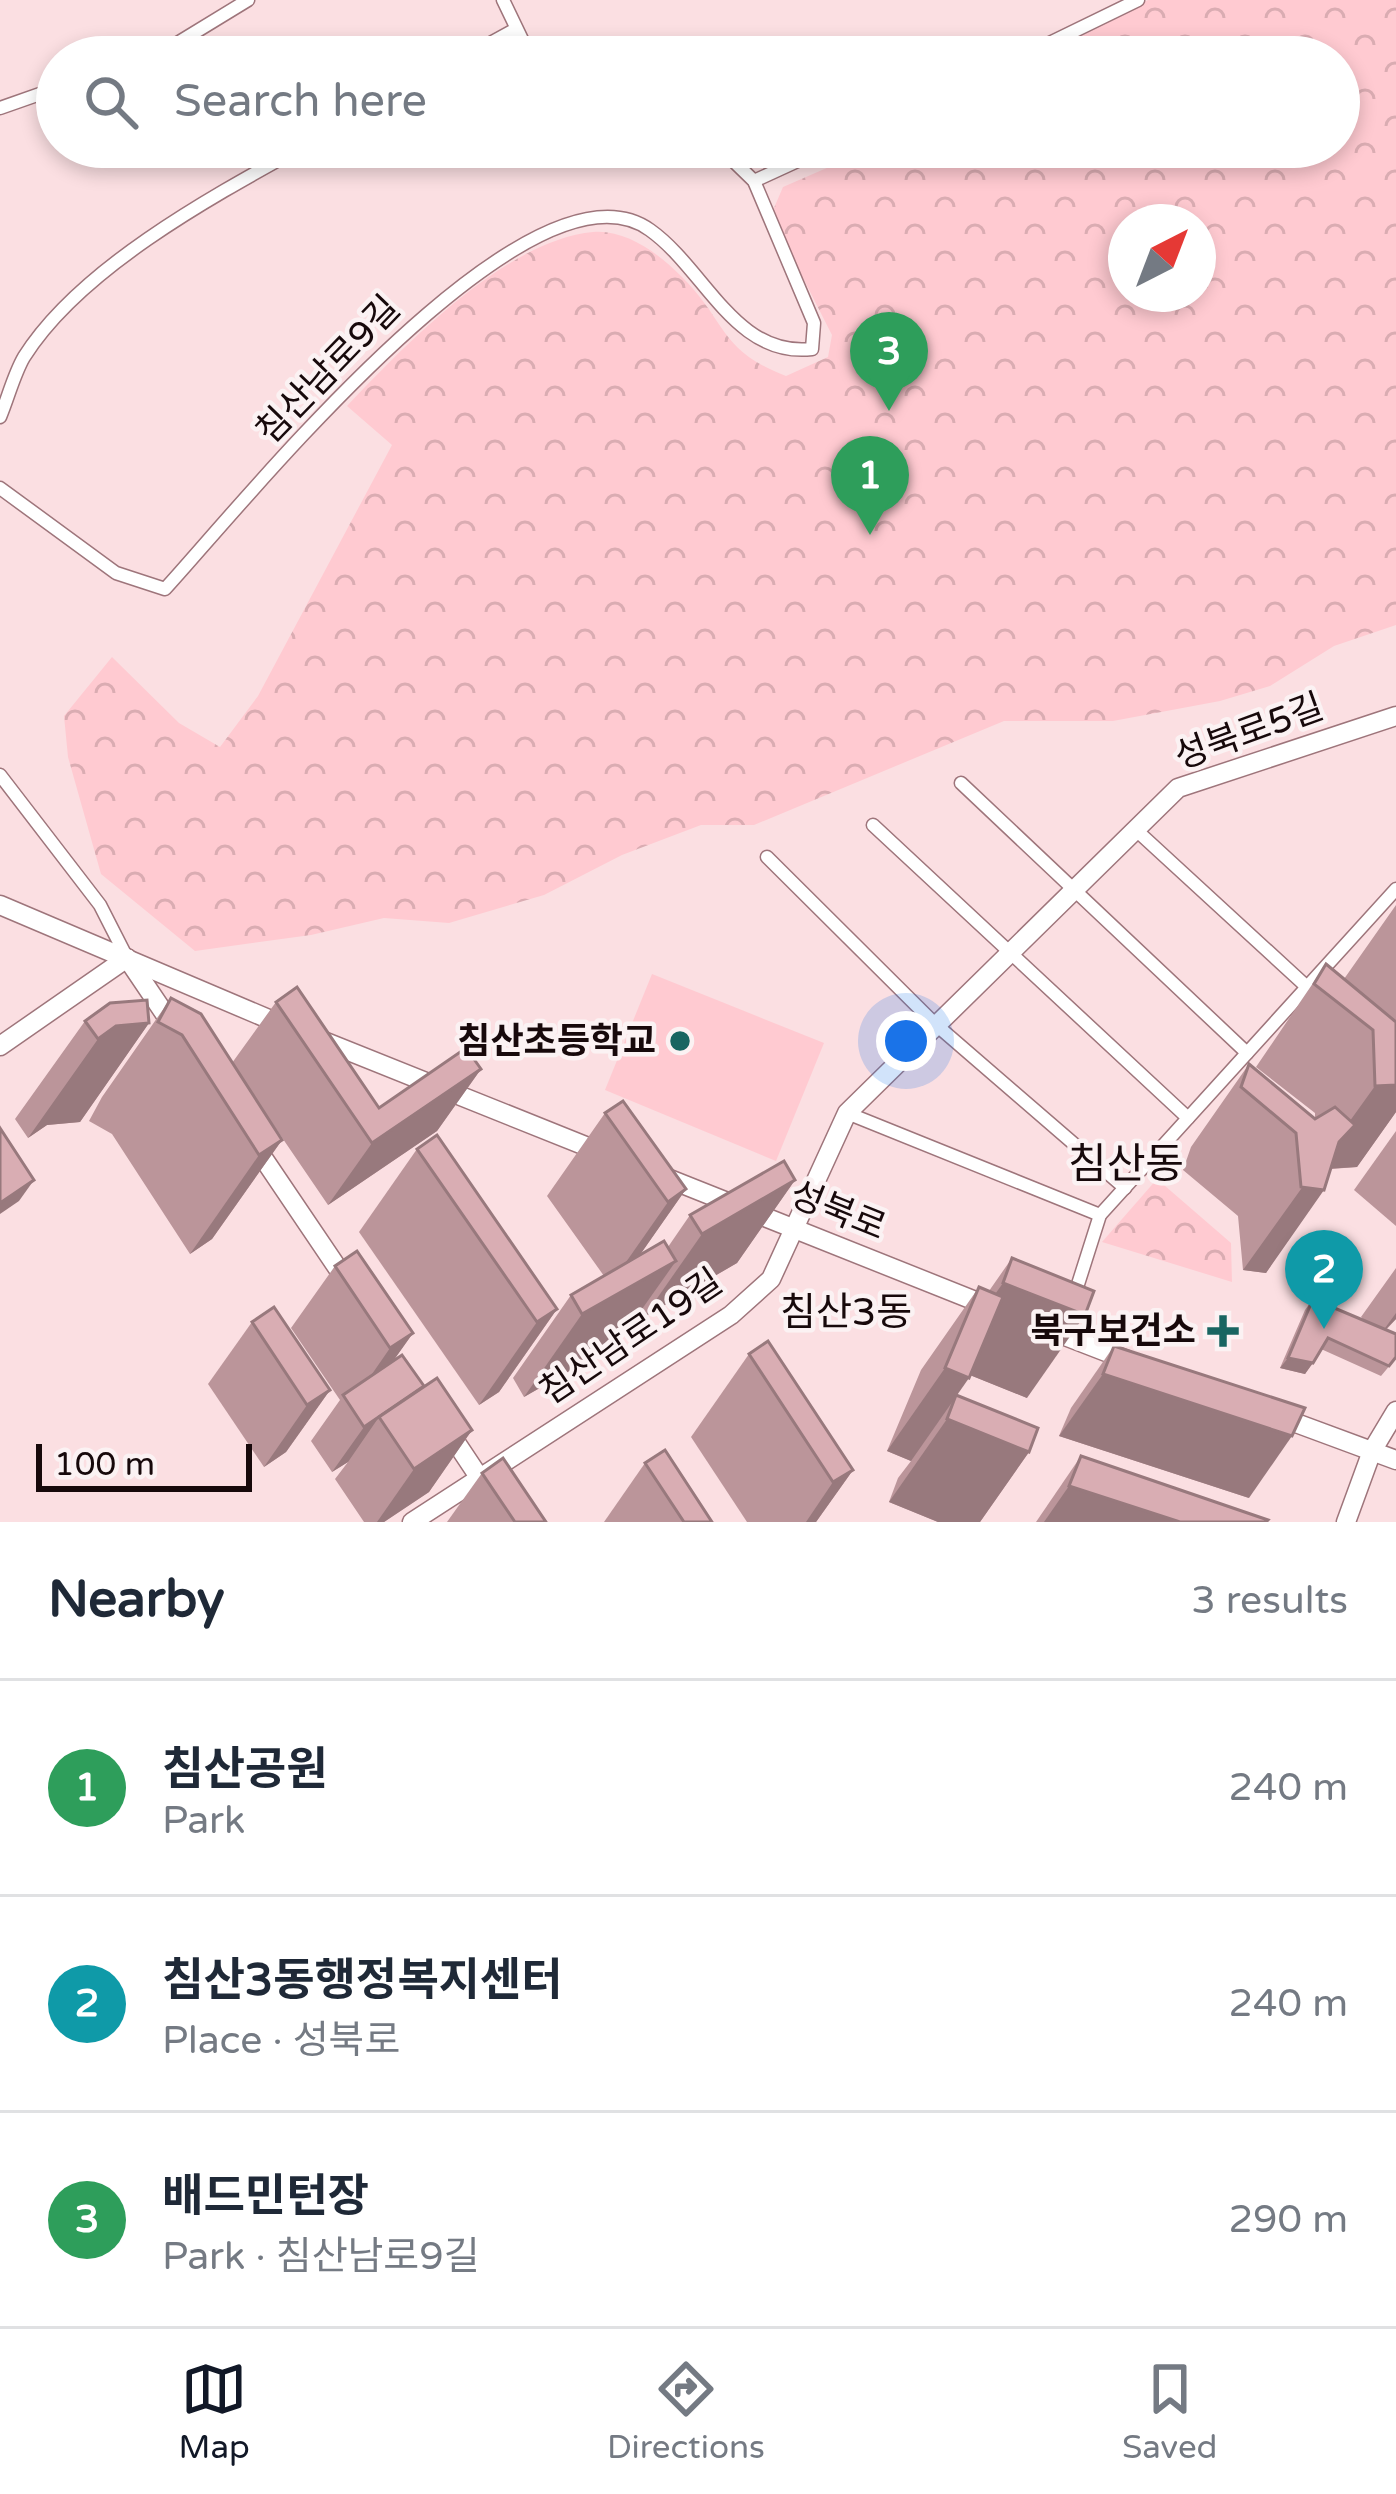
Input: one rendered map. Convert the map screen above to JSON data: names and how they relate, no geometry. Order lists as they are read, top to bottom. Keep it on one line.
{"streets":{"main road":["성북로5길","성북로","침산남로19길"],"street":["침산남로9길"]},"crossings":[["성북로5길","성북로"],["성북로5길","침산남로19길"],["성북로","침산남로19길"]],"districts":["침산동","침산3동"],"places":{"other":["침산초등학교"],"health":["북구보건소"]},"scale_bar":"100 m","north":"top right","page":{"search":"Search here","pins":["3","1","2"],"scale":"100 m","heading":["Nearby","3 results"],"list":[{"mark":"1","name":"침산공원","note":"Park","value":"240 m"},{"mark":"2","name":"침산3동행정복지센터","note":"Place · 성북로","value":"240 m"},{"mark":"3","name":"배드민턴장","note":"Park · 침산남로9길","value":"290 m"}],"nav":["Map","Directions","Saved"]}}
